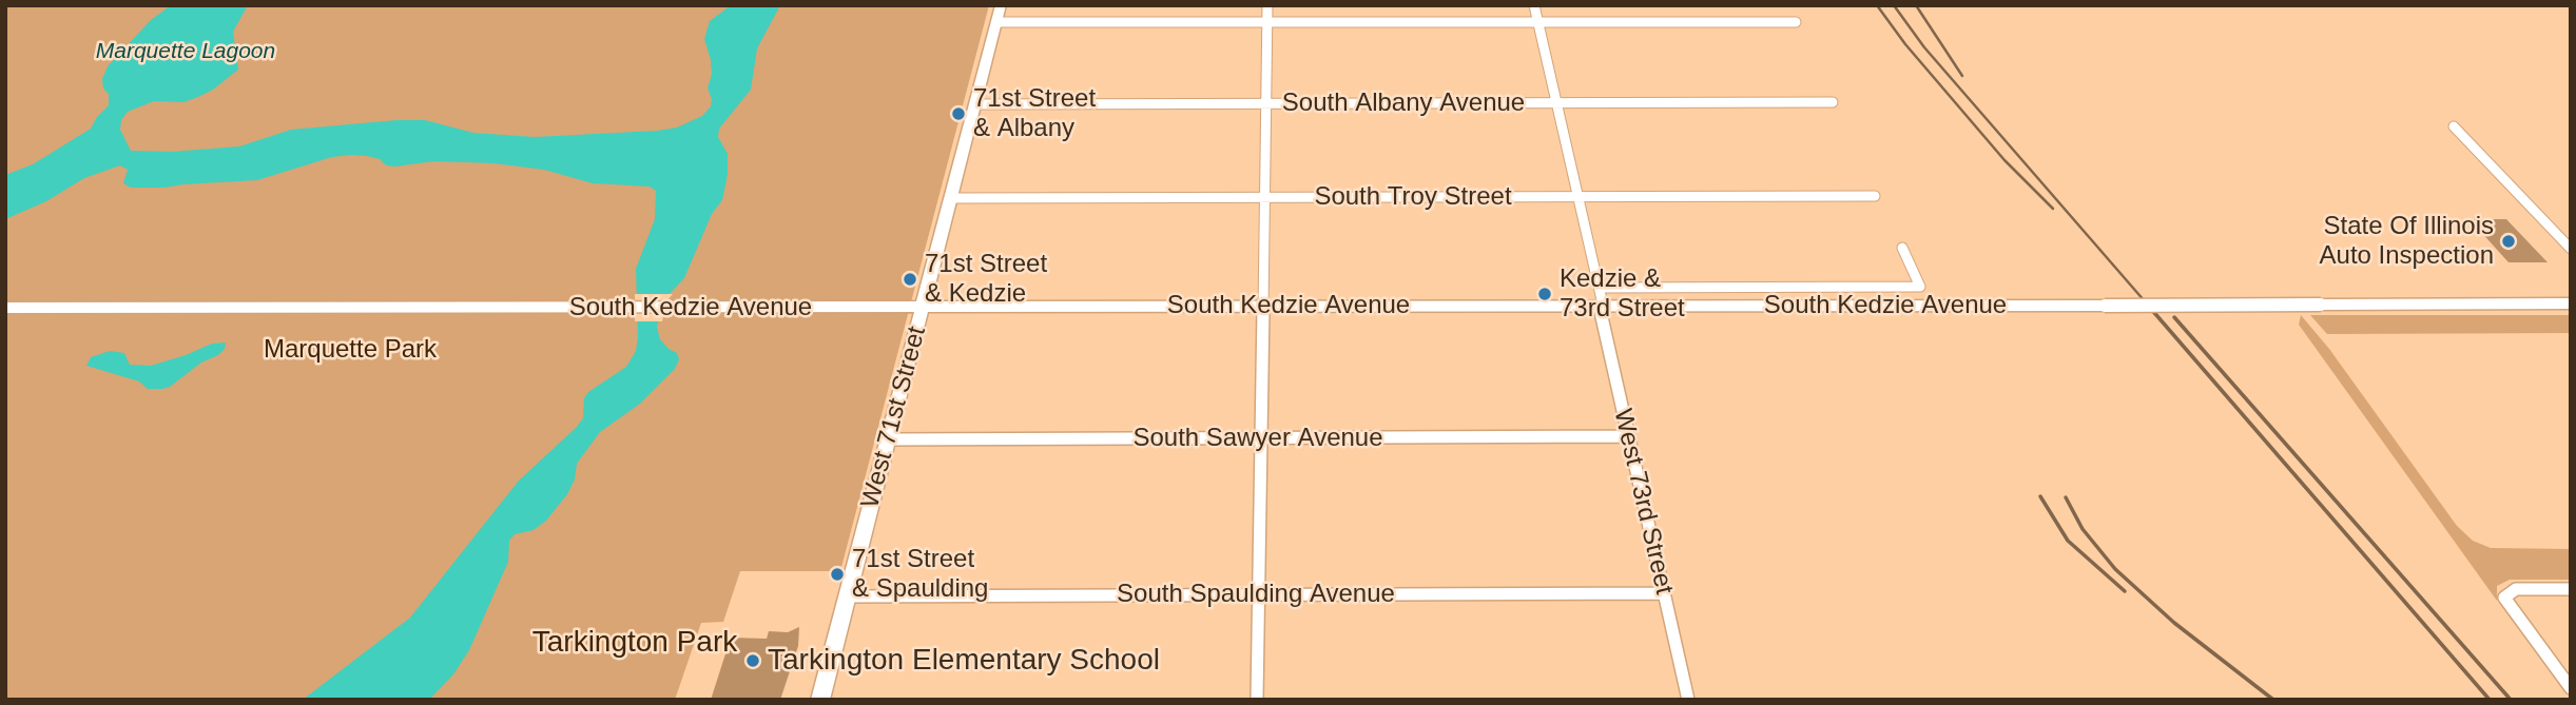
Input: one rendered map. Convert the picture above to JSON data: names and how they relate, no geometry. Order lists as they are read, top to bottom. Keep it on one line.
{"streets":{"main road":["South Kedzie Avenue","West 71st Street"],"street":["South Albany Avenue","South Troy Street","South Sawyer Avenue","West 73rd Street","South Spaulding Avenue"]},"crossings":[["South Albany Avenue","West 71st Street"],["South Albany Avenue","West 73rd Street"],["South Troy Street","West 71st Street"],["South Troy Street","West 73rd Street"],["South Kedzie Avenue","West 71st Street"],["South Kedzie Avenue","West 73rd Street"],["West 71st Street","South Sawyer Avenue"],["West 71st Street","South Spaulding Avenue"],["South Sawyer Avenue","West 73rd Street"],["West 73rd Street","South Spaulding Avenue"]],"water":["Marquette Lagoon"],"parks":["Marquette Park","Tarkington Park"],"places":["71st Street & Albany","State Of Illinois Auto Inspection","71st Street & Kedzie","Kedzie & 73rd Street","71st Street & Spaulding","Tarkington Elementary School"]}
